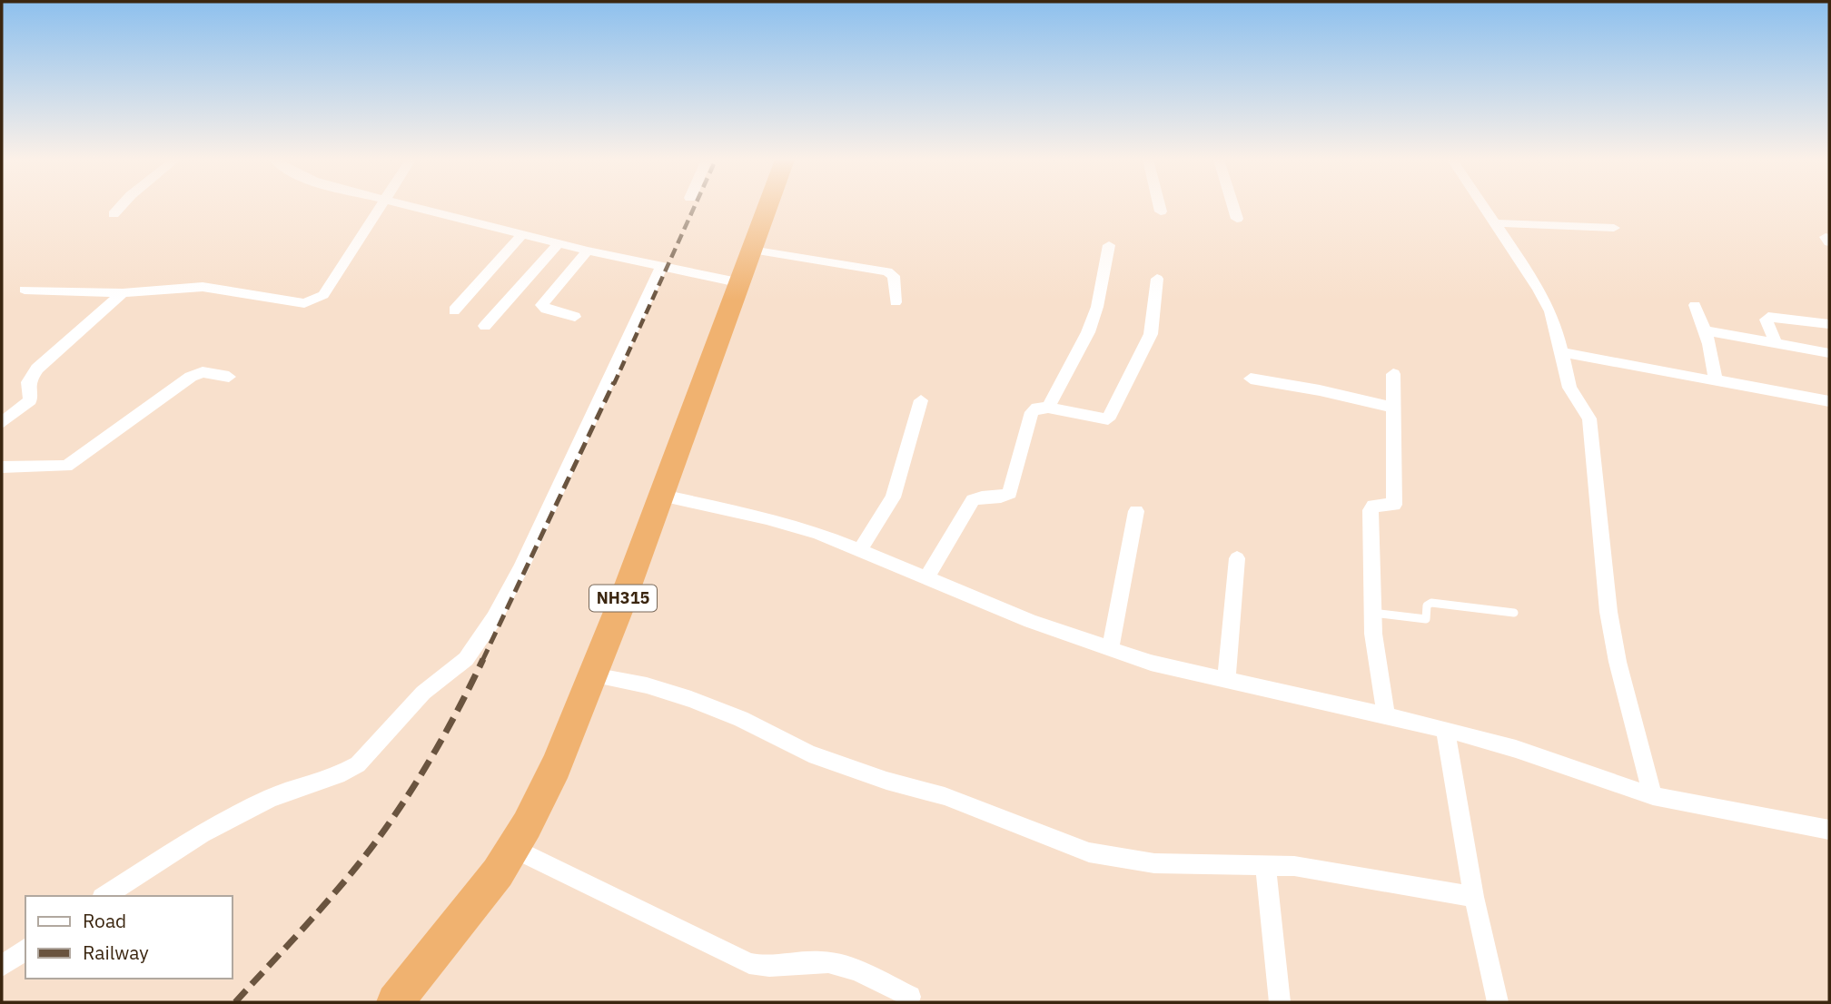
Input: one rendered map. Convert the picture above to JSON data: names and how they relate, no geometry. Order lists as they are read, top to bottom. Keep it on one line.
{"streets":{"highway":["NH315"]},"legend":["Road","Railway"]}
